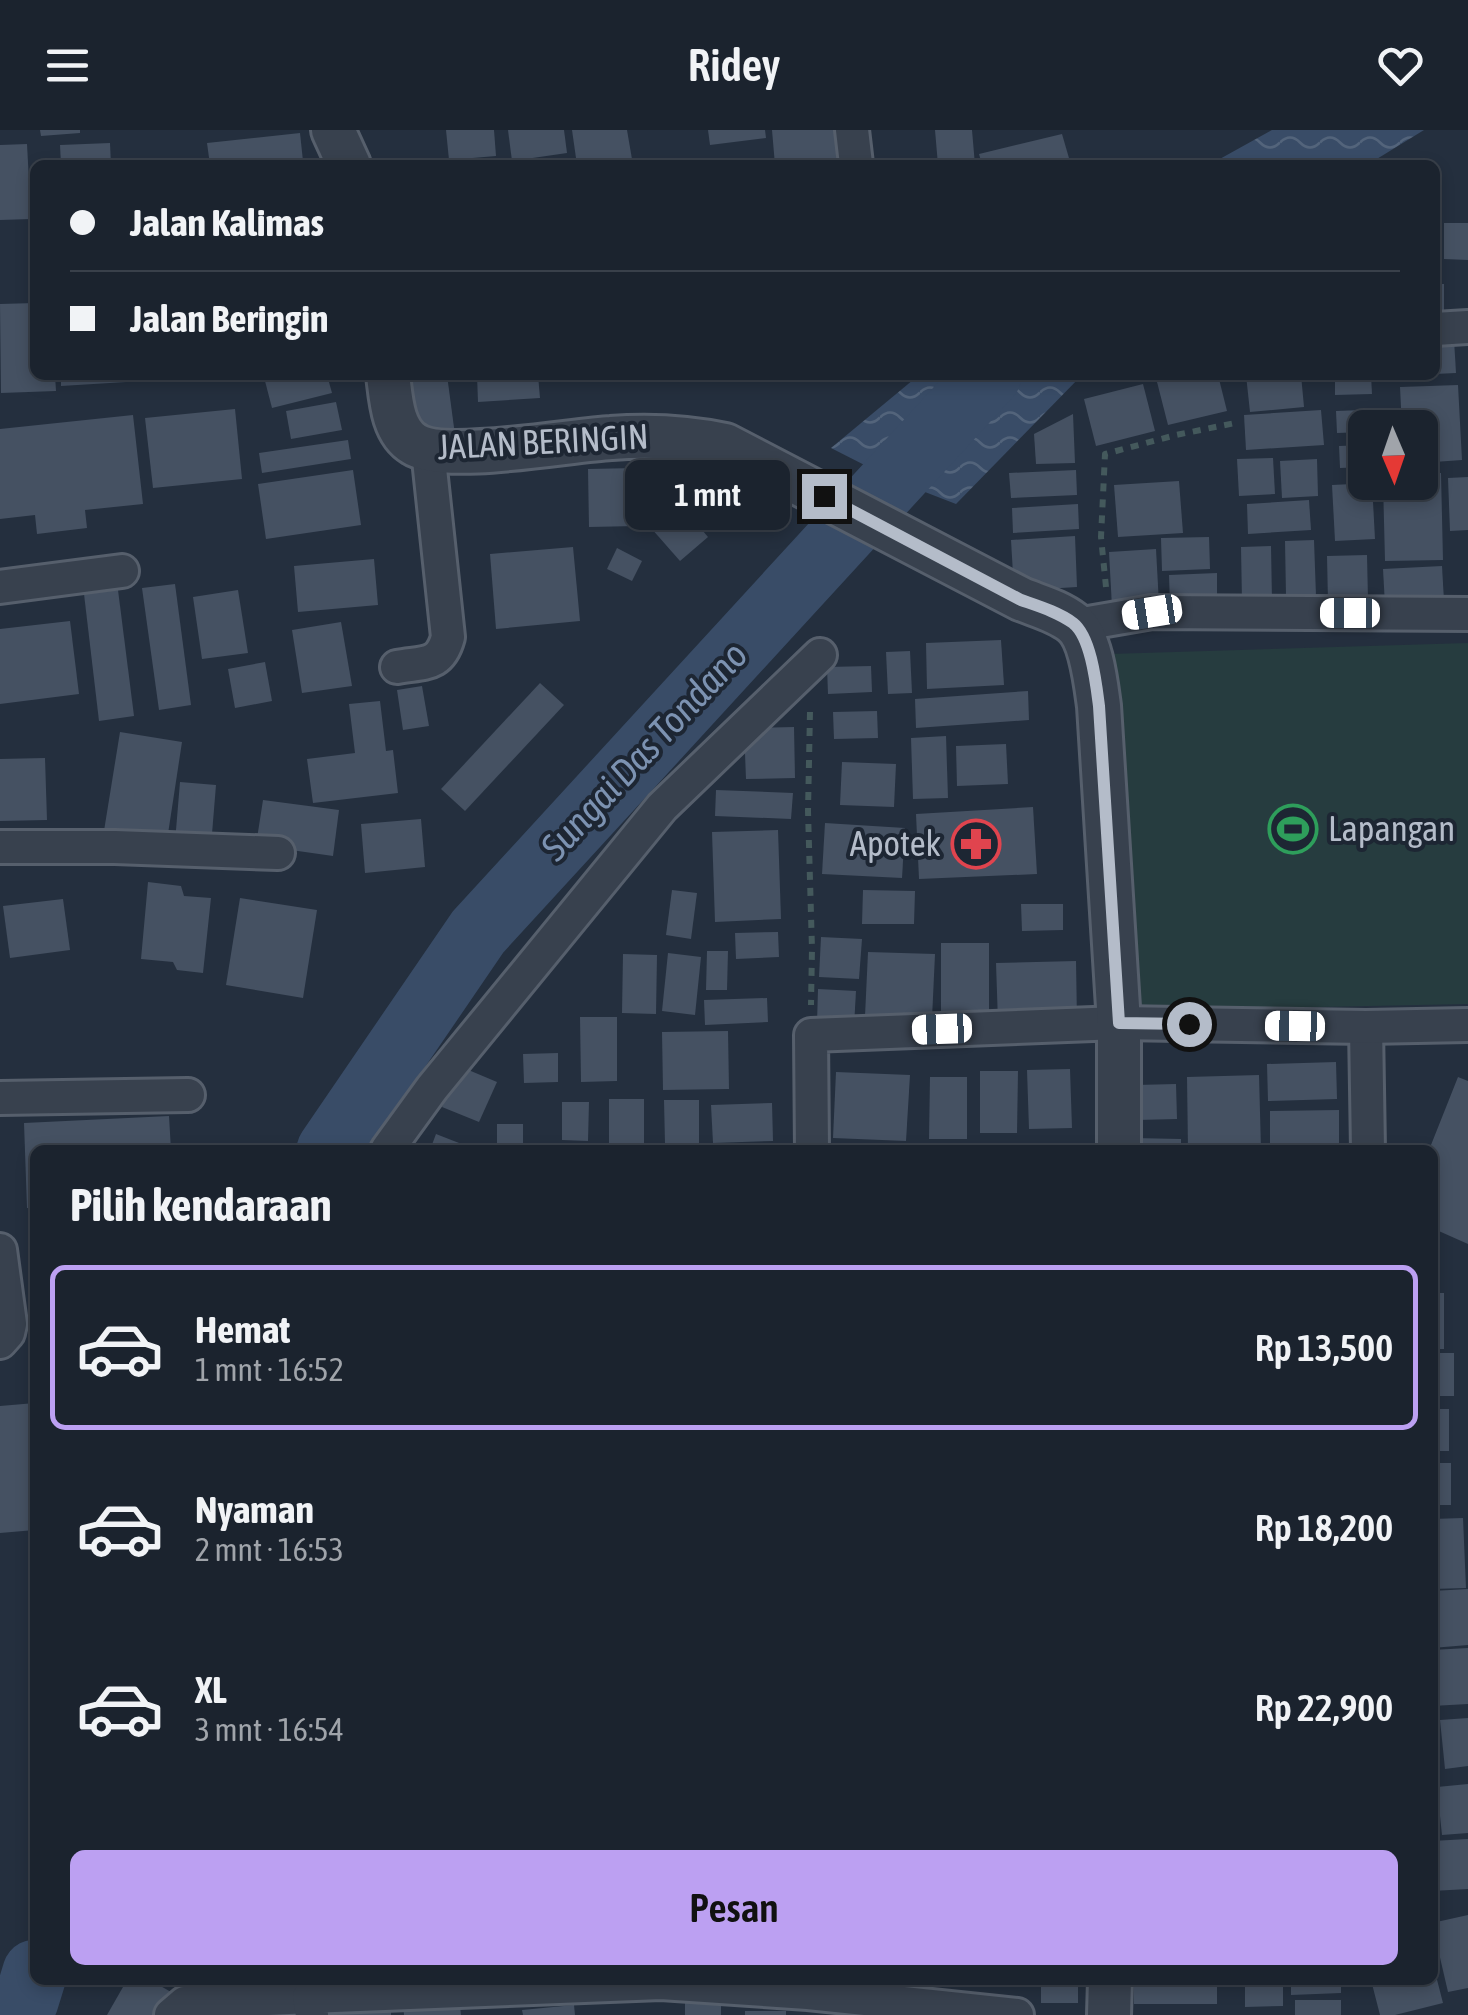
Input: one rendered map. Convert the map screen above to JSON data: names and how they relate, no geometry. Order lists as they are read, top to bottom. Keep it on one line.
{"streets":{"street":["JALAN BERINGIN"]},"water":["Sungai Das Tondano"],"places":{"sports":["Lapangan"],"pharmacy":["Apotek"]},"north":"bottom","page":{"header":"Ridey","banner":["Jalan Kalimas","Jalan Beringin"],"bubble":"1 mnt","heading":"Pilih kendaraan","list":[{"name":"Hemat","note":"1 mnt · 16:52","value":"Rp 13,500"},{"name":"Nyaman","note":"2 mnt · 16:53","value":"Rp 18,200"},{"name":"XL","note":"3 mnt · 16:54","value":"Rp 22,900"}],"buttons":"Pesan"}}
